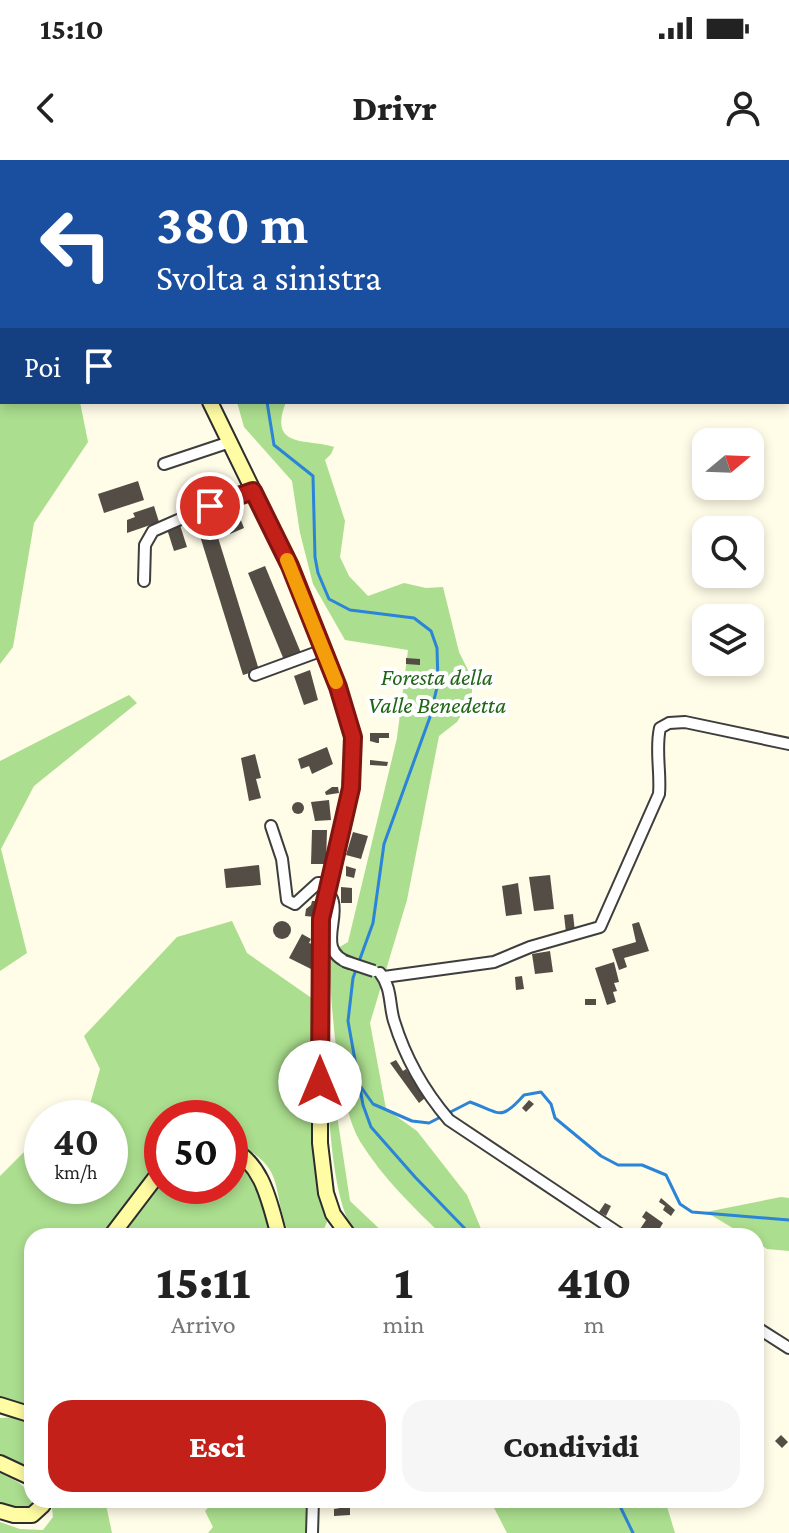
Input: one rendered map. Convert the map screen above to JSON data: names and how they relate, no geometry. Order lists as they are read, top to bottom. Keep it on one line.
{"parks":["Foresta della Valle Benedetta"],"north":"right","page":{"status":"15:10","header":"Drivr","turn":["380 m","Svolta a sinistra"],"then":"Poi","speed":"40 km/h","limit":"50","eta":["15:11","Arrivo","1","min","410","m"],"buttons":["Esci","Condividi"]}}
